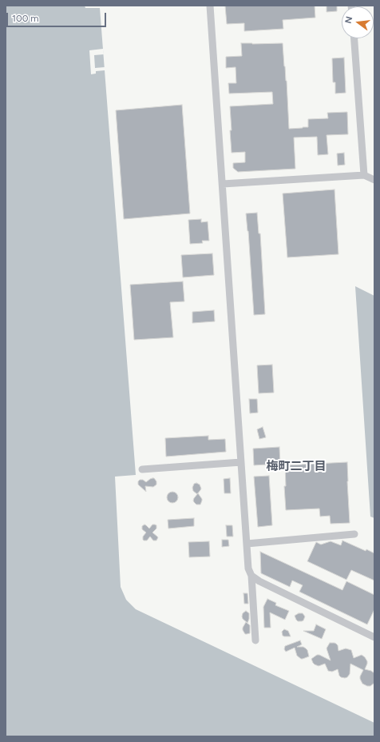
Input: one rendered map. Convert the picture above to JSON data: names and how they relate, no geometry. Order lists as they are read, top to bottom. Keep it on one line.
{"districts":["梅町二丁目"],"scale_bar":"100 m","north":"left"}
